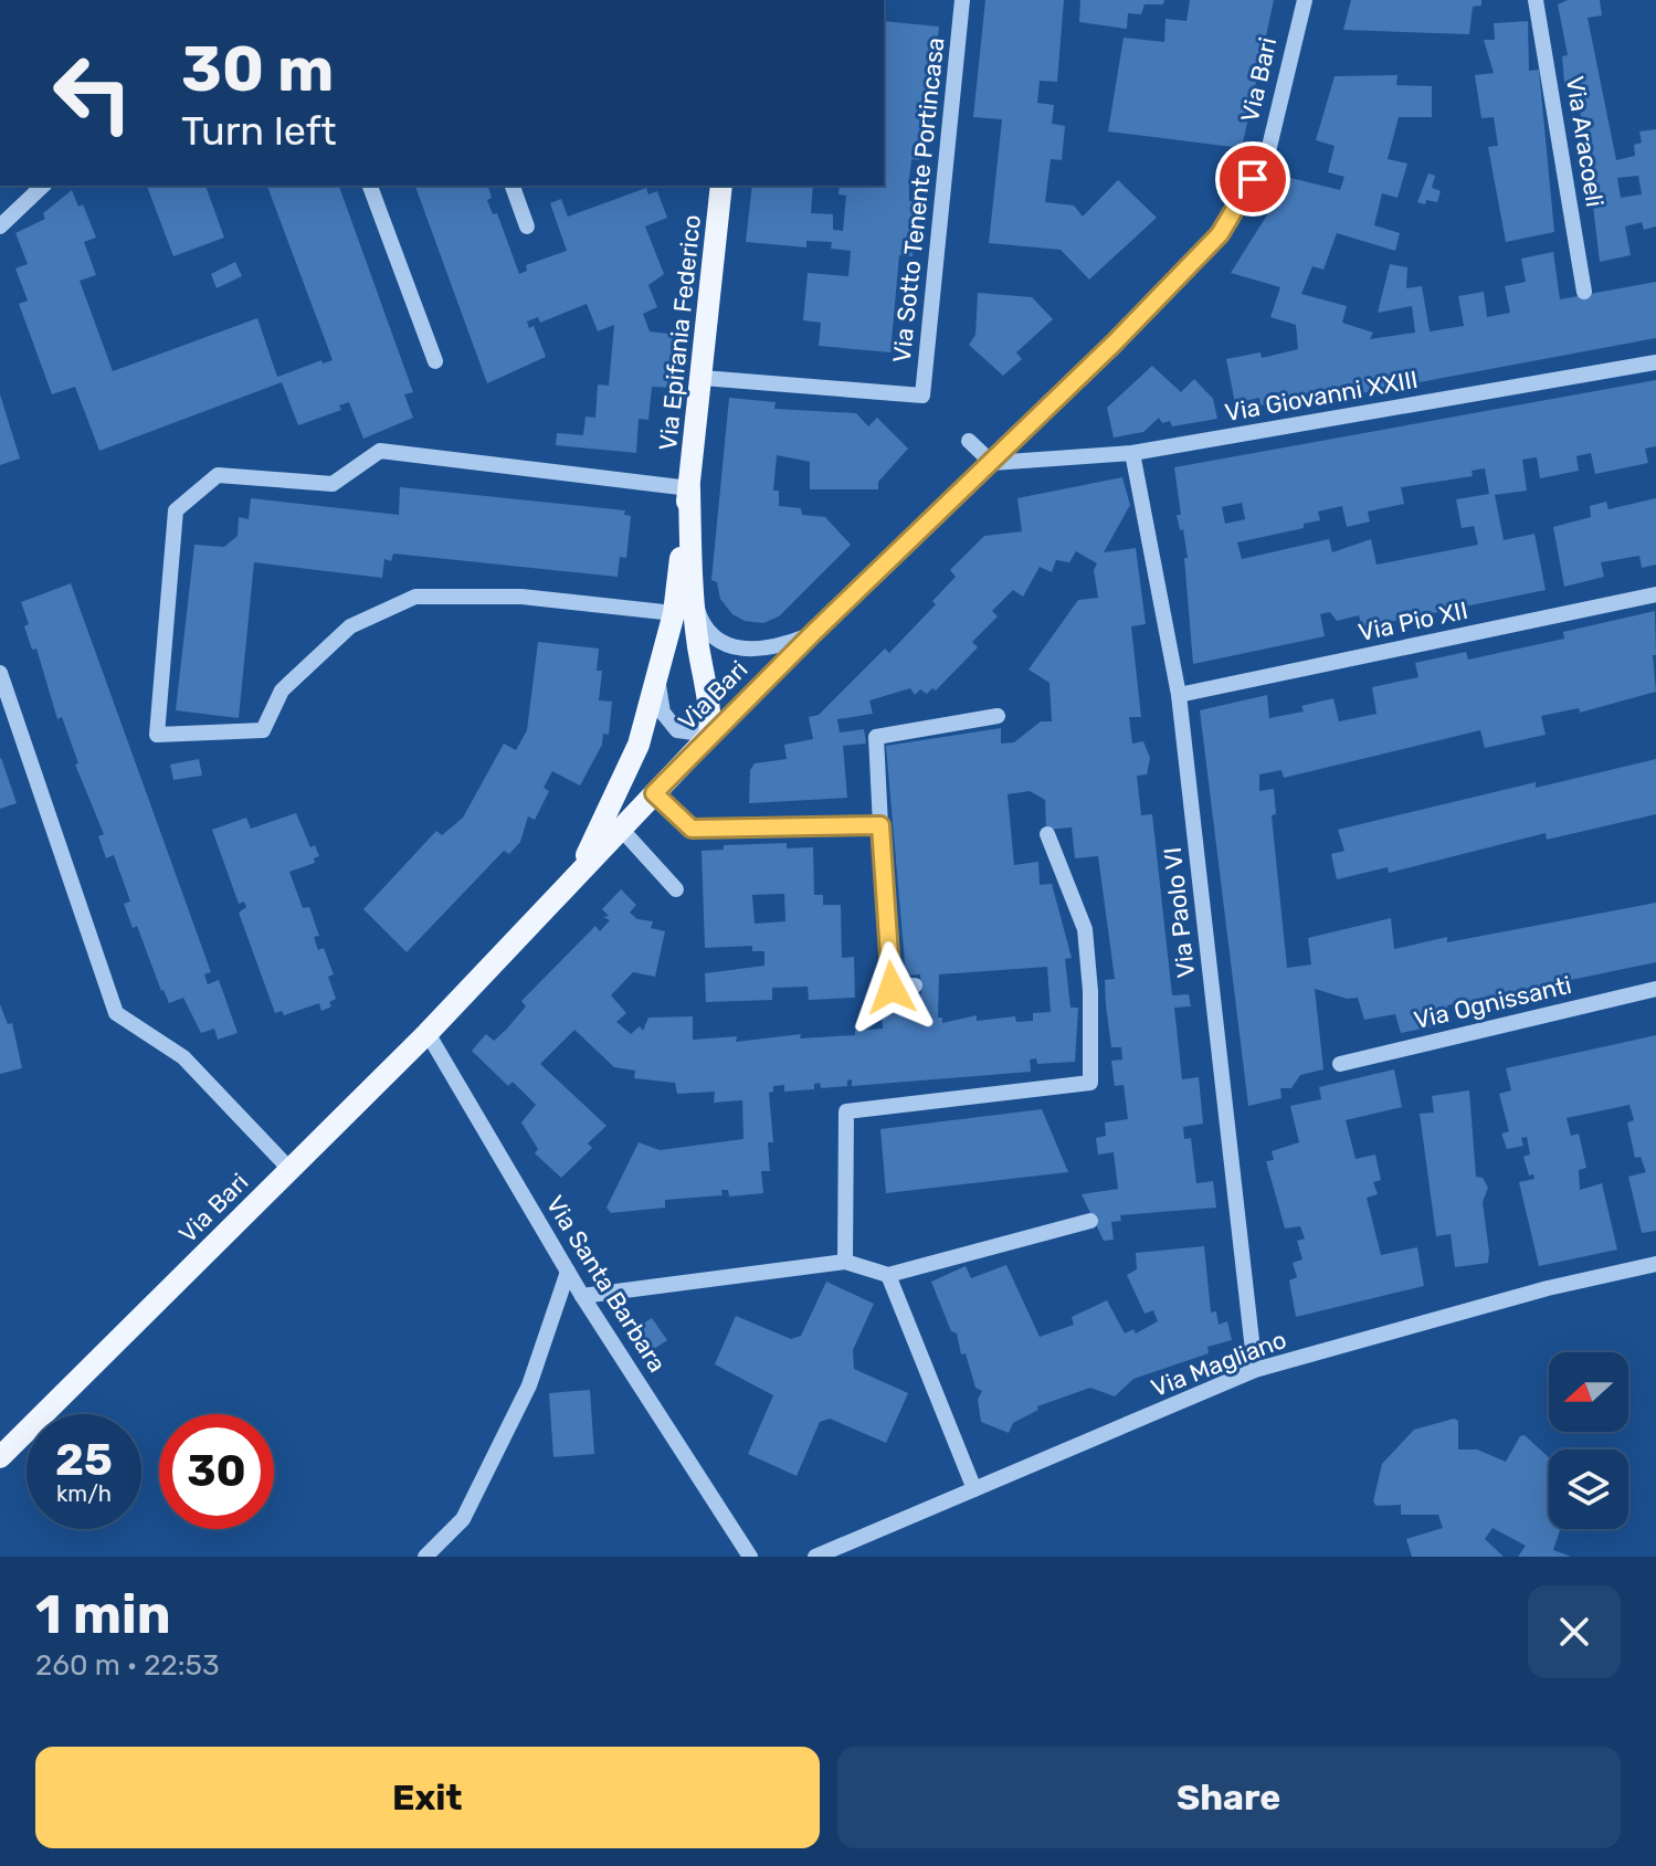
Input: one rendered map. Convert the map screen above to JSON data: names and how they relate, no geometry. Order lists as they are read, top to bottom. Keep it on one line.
{"streets":{"main road":["Via Bari","Via Epifania Federico"],"street":["Via Aracoeli","Via Sotto Tenente Portincasa","Via Giovanni XXIII","Via Pio XII","Via Paolo VI","Via Ognissanti","Via Santa Barbara","Via Magliano"]},"crossings":[["Via Bari","Via Epifania Federico"],["Via Bari","Via Giovanni XXIII"],["Via Bari","Via Santa Barbara"],["Via Sotto Tenente Portincasa","Via Epifania Federico"],["Via Giovanni XXIII","Via Paolo VI"],["Via Pio XII","Via Paolo VI"],["Via Paolo VI","Via Magliano"]],"north":"left","page":{"turn":["30 m","Turn left"],"speed":"25 km/h","limit":"30","heading":["1 min","260 m · 22:53"],"buttons":["Exit","Share"]}}
